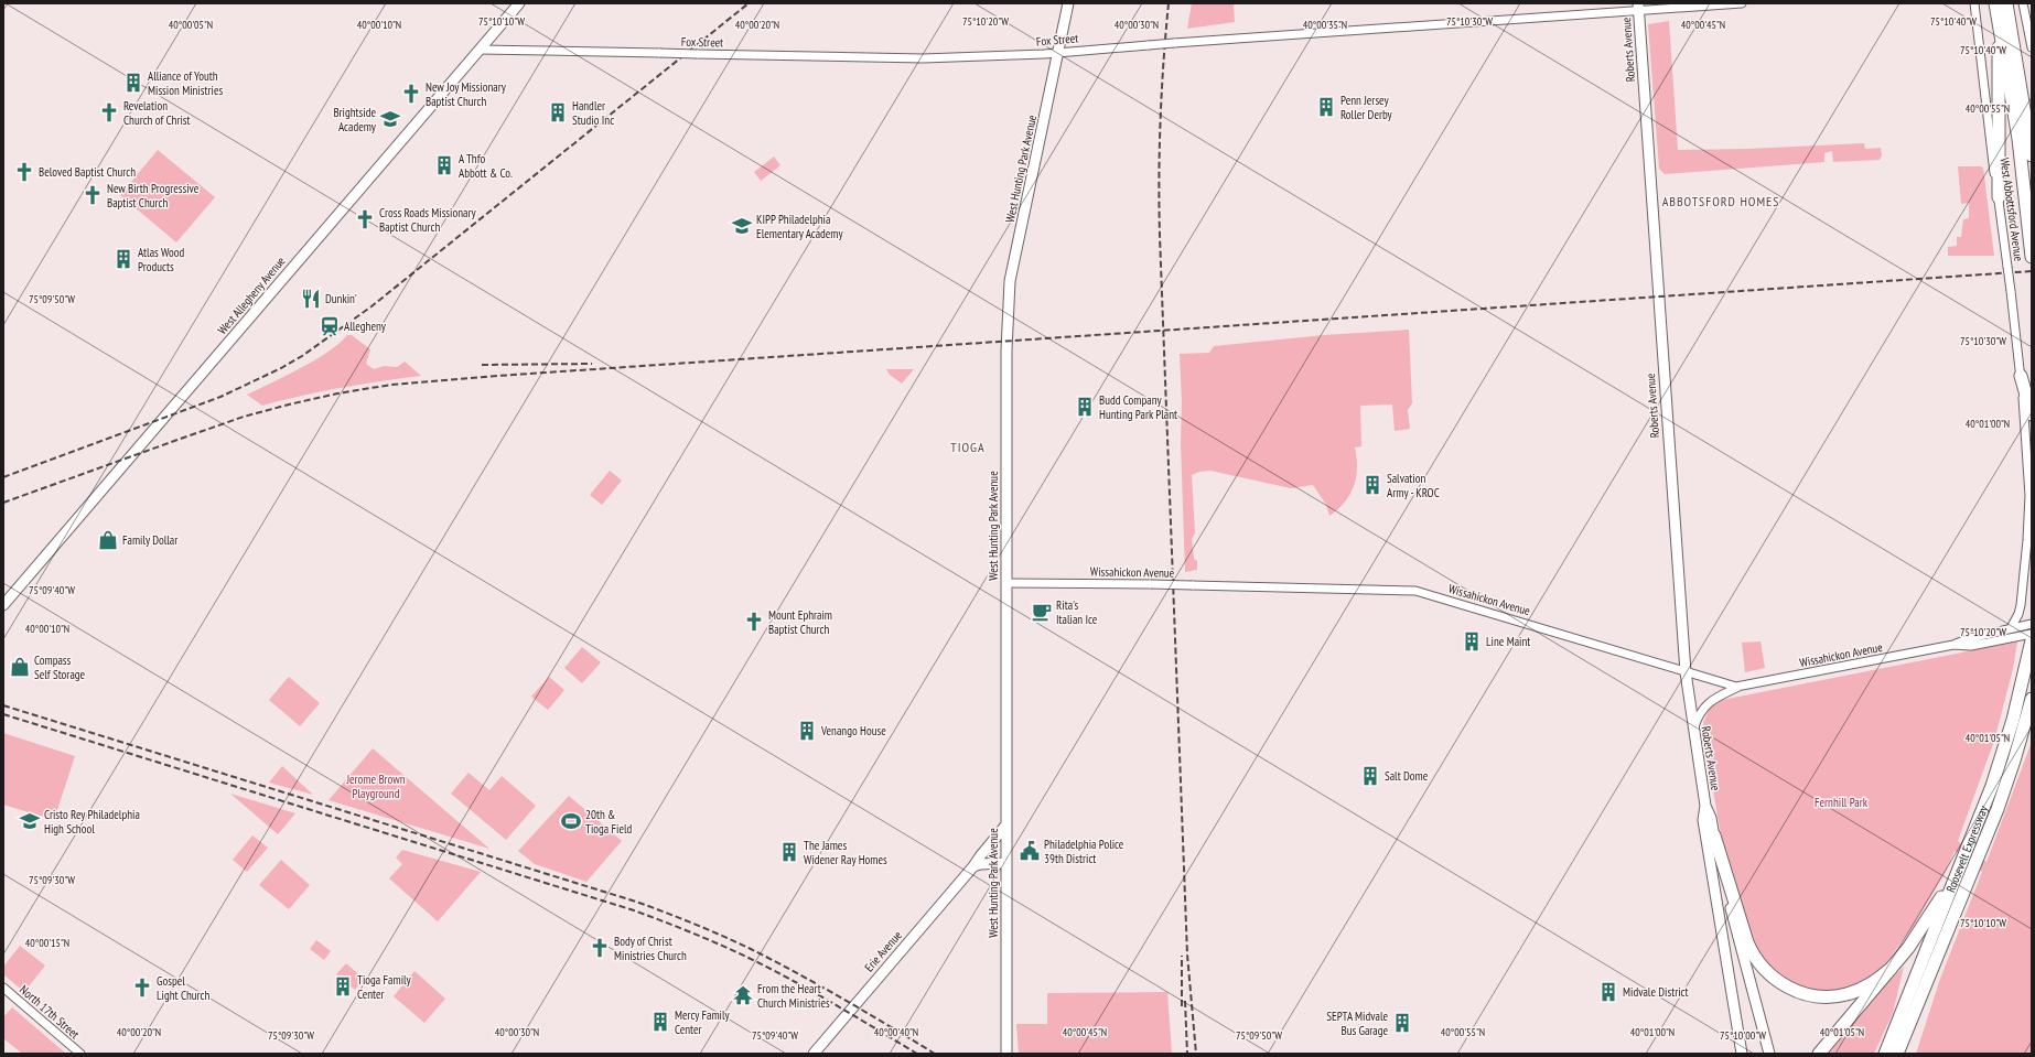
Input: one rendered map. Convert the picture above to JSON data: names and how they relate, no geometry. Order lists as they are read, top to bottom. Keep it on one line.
{"streets":{"highway":["Roosevelt Expressway"],"main road":["Roberts Avenue","West Hunting Park Avenue","West Allegheny Avenue","Erie Avenue"],"street":["Fox Street","West Abbottsford Avenue","Wissahickon Avenue","North 17th Street"]},"crossings":[["Fox Street","Roberts Avenue"],["Fox Street","West Hunting Park Avenue"],["Fox Street","West Allegheny Avenue"],["Roberts Avenue","Wissahickon Avenue"],["West Hunting Park Avenue","Wissahickon Avenue"],["West Hunting Park Avenue","Erie Avenue"],["West Abbottsford Avenue","Wissahickon Avenue"]],"districts":["ABBOTSFORD HOMES","TIOGA"],"parks":["Jerome Brown Playground","Fernhill Park"],"places":{"building":["Alliance of Youth Mission Ministries","Penn Jersey Roller Derby","Handler Studio Inc","A Thfo Abbott & Co.","Atlas Wood Products","Budd Company Hunting Park Plant","Salvation Army - KROC","Line Maint","Venango House","Salt Dome","The James Widener Ray Homes","Tioga Family Center","Midvale District","Mercy Family Center","SEPTA Midvale Bus Garage"],"church":["New Joy Missionary Baptist Church","Revelation Church of Christ","Beloved Baptist Church","New Birth Progressive Baptist Church","Cross Roads Missionary Baptist Church","Mount Ephraim Baptist Church","Body of Christ Ministries Church","Gospel Light Church"],"school or university":["Brightside Academy","KIPP Philadelphia Elementary Academy","Cristo Rey Philadelphia High School"],"restaurant":["Dunkin'"],"station":["Allegheny"],"shop":["Family Dollar","Compass Self Storage"],"cafe":["Rita's Italian Ice"],"sports":["20th & Tioga Field"],"public building":["Philadelphia Police 39th District"],"temple":["From the Heart Church Ministries"]},"coordinates":["75°10'10\"W","75°10'20\"W","75°10'30\"W","75°10'40\"W","40°00'05\"N","40°00'10\"N","40°00'20\"N","40°00'30\"N","40°00'35\"N","40°00'45\"N","40°00'55\"N","75°09'50\"W","40°01'00\"N","75°09'40\"W","40°01'05\"N","75°09'30\"W","40°00'15\"N","40°00'40\"N","75°10'00\"W"]}
